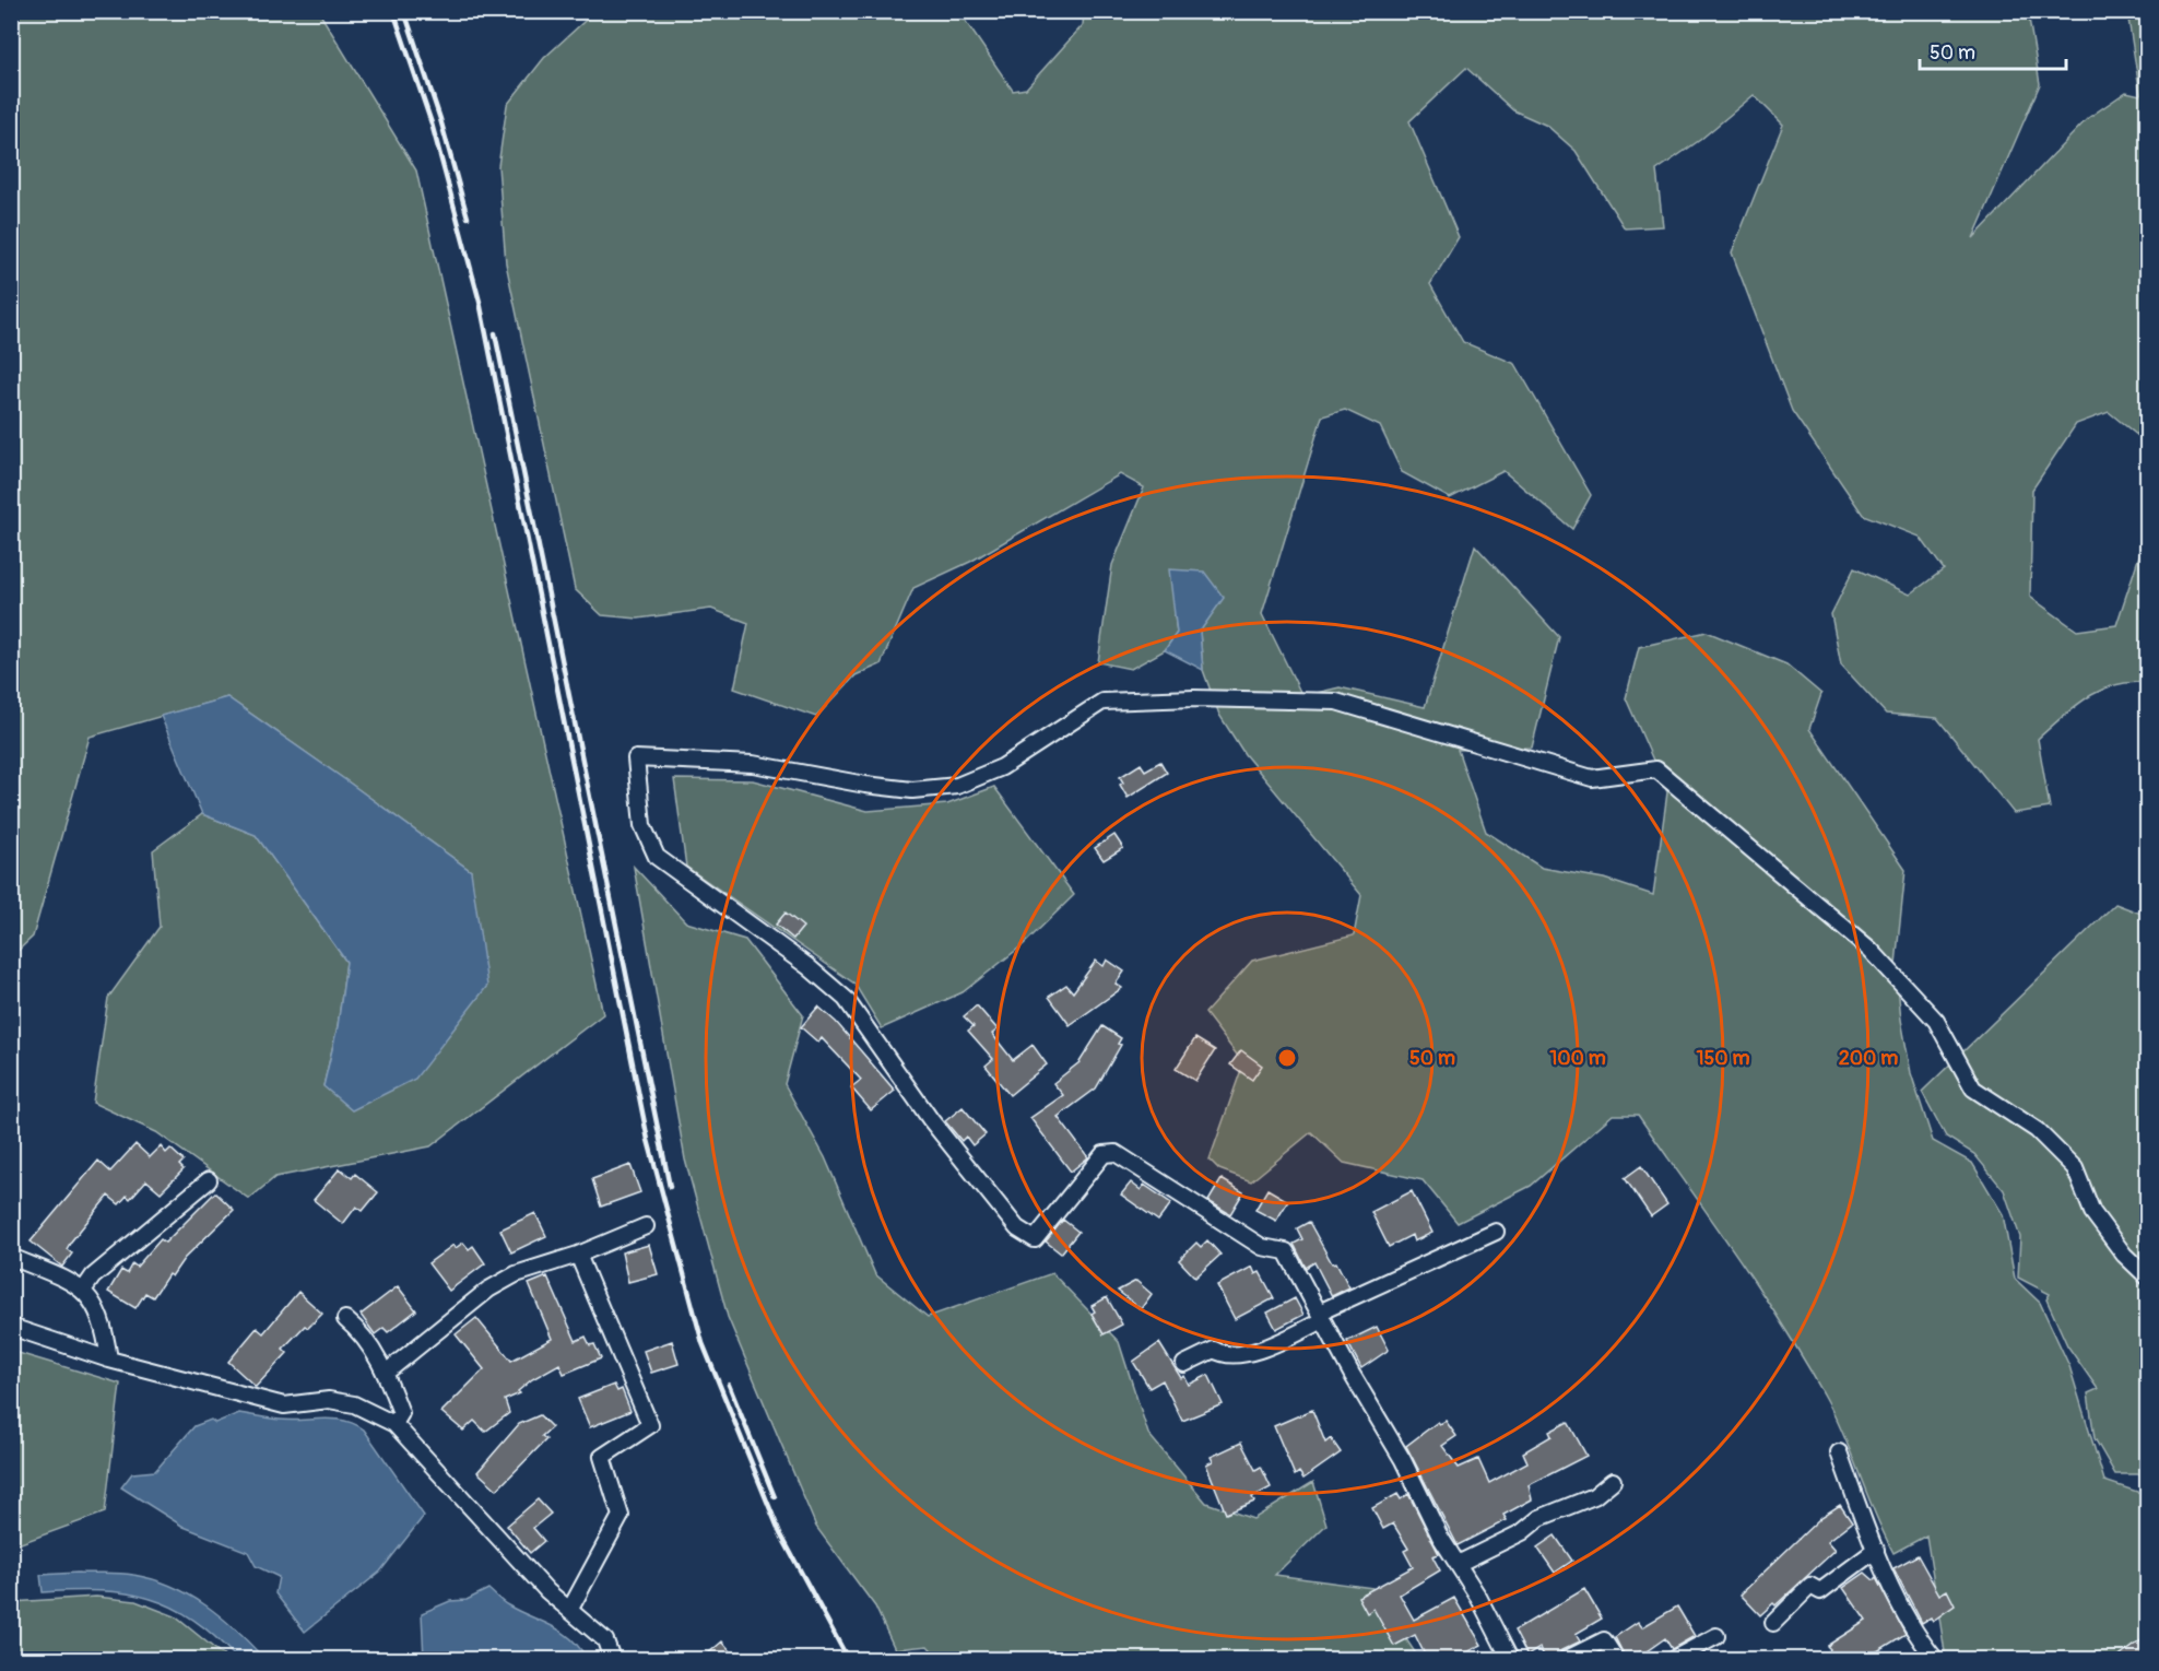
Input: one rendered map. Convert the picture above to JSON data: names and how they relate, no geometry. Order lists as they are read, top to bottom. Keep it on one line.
{"scale_bar":"50 m","rings":["50 m","100 m","150 m","200 m"]}
